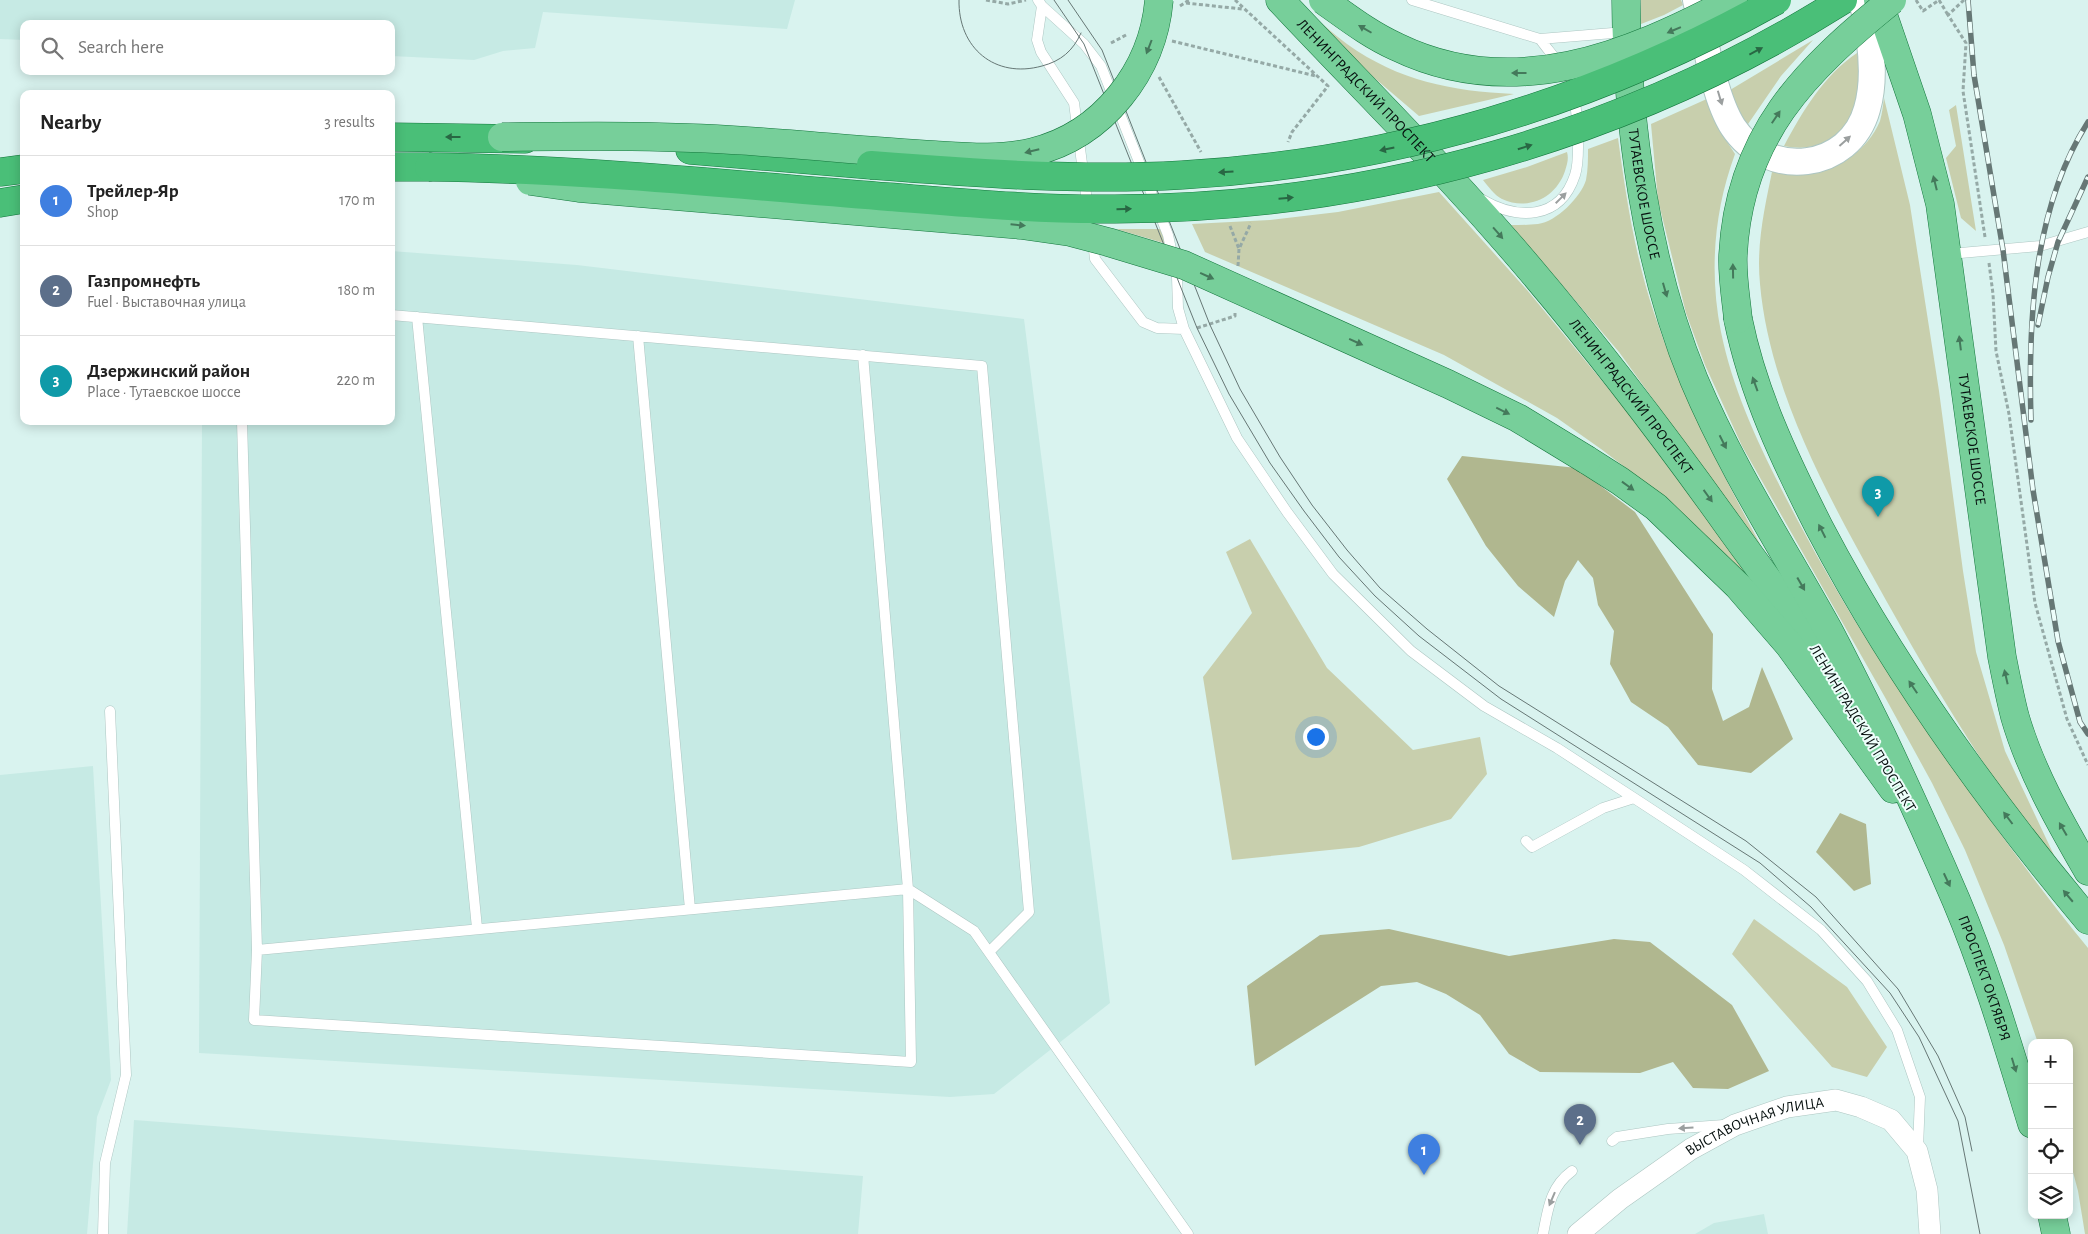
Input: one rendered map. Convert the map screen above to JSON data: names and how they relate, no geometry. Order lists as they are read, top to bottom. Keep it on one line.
{"streets":{"main road":["ЛЕНИНГРАДСКИЙ ПРОСПЕКТ","ТУТАЕВСКОЕ ШОССЕ","ПРОСПЕКТ ОКТЯБРЯ"],"street":["ВЫСТАВОЧНАЯ УЛИЦА"]},"crossings":[["ЛЕНИНГРАДСКИЙ ПРОСПЕКТ","ТУТАЕВСКОЕ ШОССЕ"],["ЛЕНИНГРАДСКИЙ ПРОСПЕКТ","ПРОСПЕКТ ОКТЯБРЯ"],["ТУТАЕВСКОЕ ШОССЕ","ПРОСПЕКТ ОКТЯБРЯ"]],"one_way":["ЛЕНИНГРАДСКИЙ ПРОСПЕКТ","ПРОСПЕКТ ОКТЯБРЯ"],"page":{"search":"Search here","heading":["Nearby","3 results"],"list":[{"mark":"1","name":"Трейлер-Яр","note":"Shop","value":"170 m"},{"mark":"2","name":"Газпромнефть","note":"Fuel · Выставочная улица","value":"180 m"},{"mark":"3","name":"Дзержинский район","note":"Place · Тутаевское шоссе","value":"220 m"}],"pins":["3","2","1"],"map_buttons":["+","−"]}}
